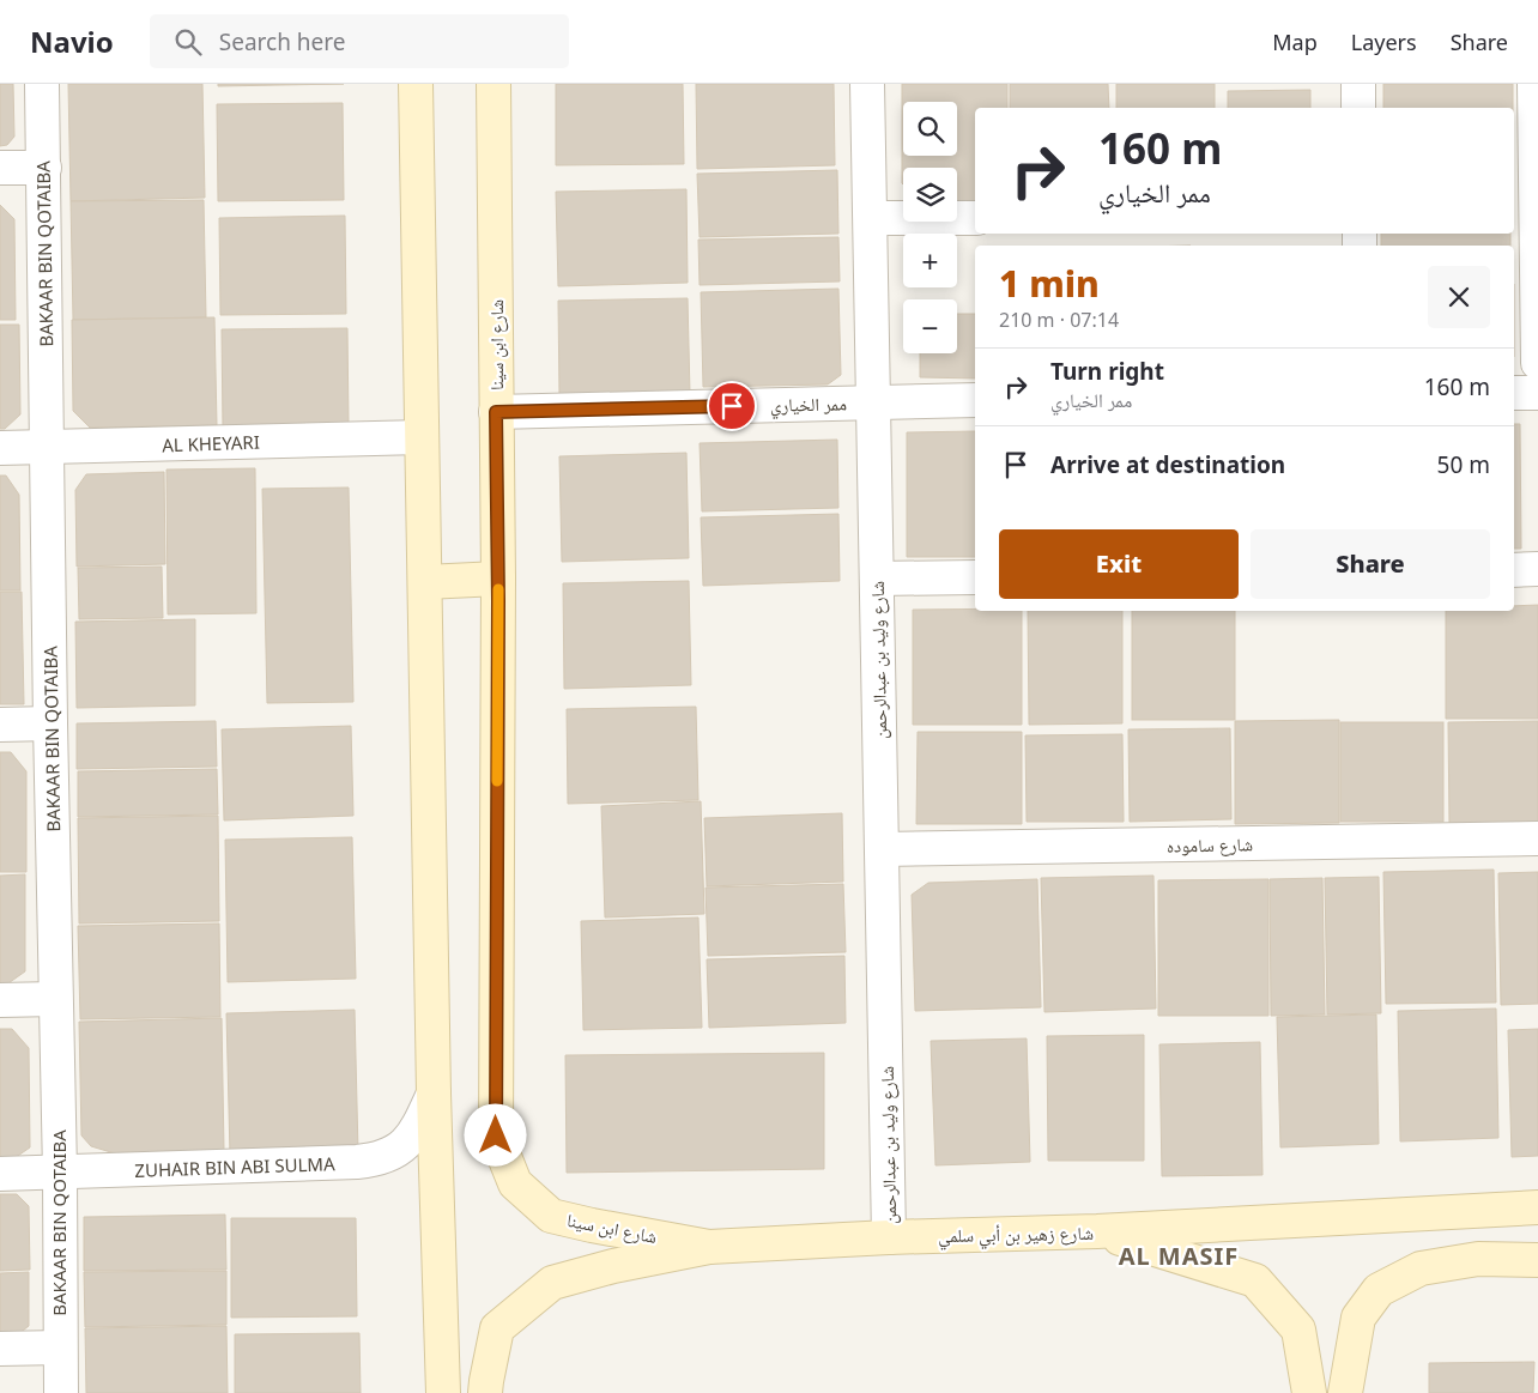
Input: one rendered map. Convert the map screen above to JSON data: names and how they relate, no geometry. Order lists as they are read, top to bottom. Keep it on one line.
{"streets":{"street":["BAKAAR BIN QOTAIBA","شارع ابن سينا","ممر الخياري","AL KHEYARI","شارع وليد بن عبدالرحمن","شارع ساموده","ZUHAIR BIN ABI SULMA","شارع زهير بن أبي سلمي"]},"crossings":[["BAKAAR BIN QOTAIBA","AL KHEYARI"],["BAKAAR BIN QOTAIBA","ZUHAIR BIN ABI SULMA"],["شارع ابن سينا","ممر الخياري"],["شارع ابن سينا","شارع زهير بن أبي سلمي"],["ممر الخياري","شارع وليد بن عبدالرحمن"],["شارع وليد بن عبدالرحمن","شارع ساموده"],["شارع وليد بن عبدالرحمن","شارع زهير بن أبي سلمي"]],"districts":["AL MASIF"],"page":{"header":"Navio","search":"Search here","nav":["Map","Layers","Share"],"map_buttons":["+","−"],"turn":["160 m","ممر الخياري"],"heading":["1 min","210 m · 07:14"],"list":[{"name":"Turn right","note":"ممر الخياري","value":"160 m"},{"name":"Arrive at destination","value":"50 m"}],"buttons":["Exit","Share"]}}
